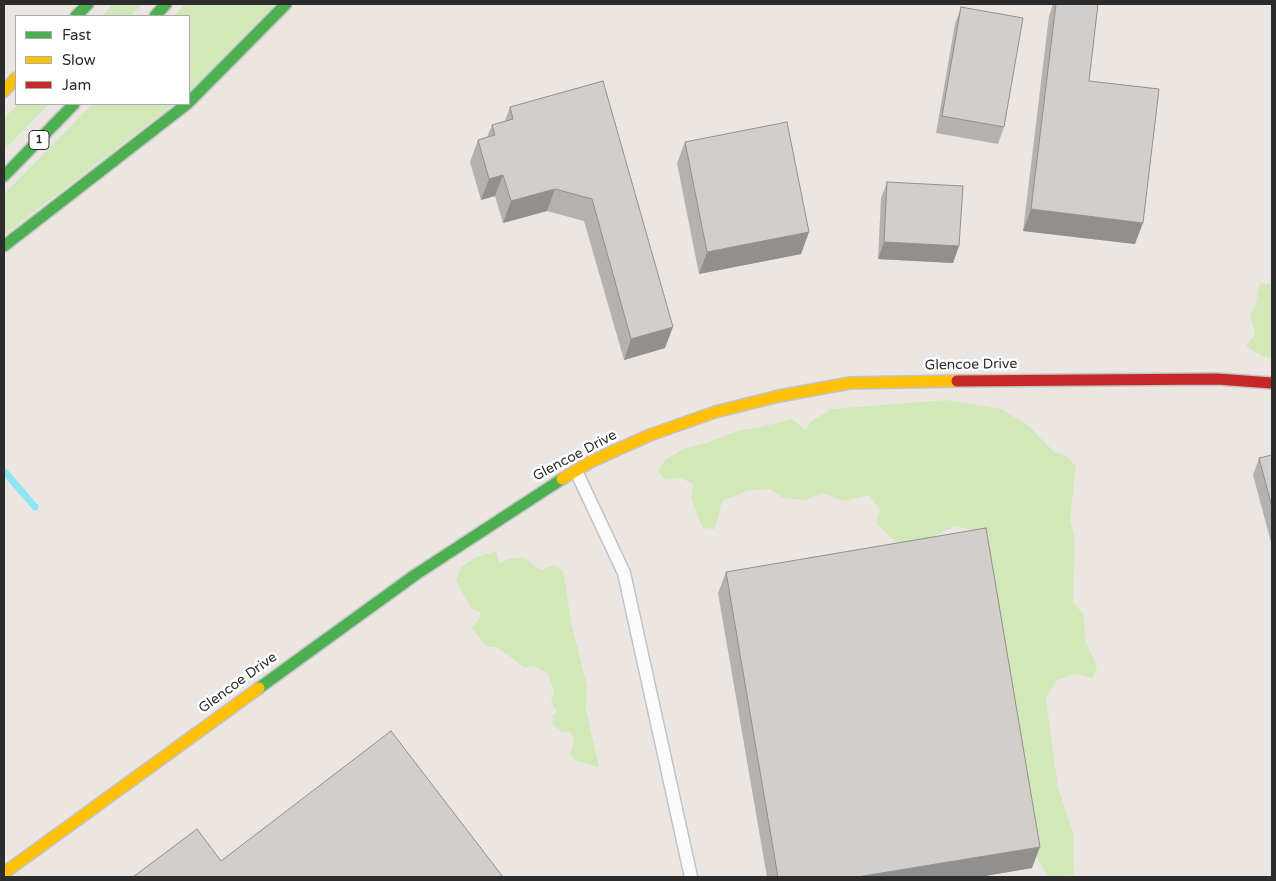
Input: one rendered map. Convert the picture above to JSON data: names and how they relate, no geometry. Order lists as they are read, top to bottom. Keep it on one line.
{"streets":{"main road":["1","Glencoe Drive"]},"legend":["Fast","Slow","Jam"]}
